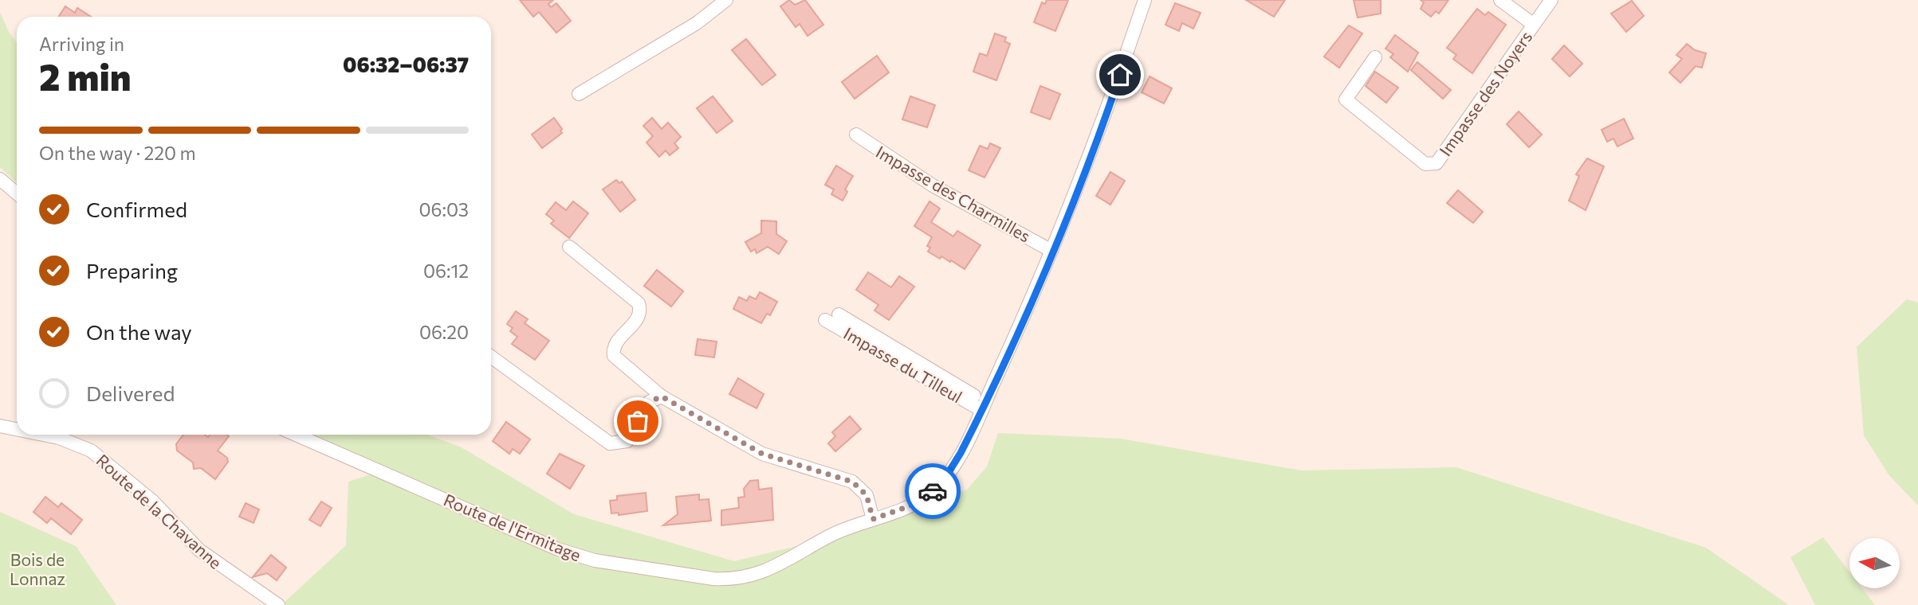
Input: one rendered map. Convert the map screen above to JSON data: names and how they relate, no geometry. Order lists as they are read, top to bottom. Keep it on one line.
{"streets":{"street":["Impasse des Noyers","Impasse des Charmilles","Impasse du Tilleul","Route de la Chavanne","Route de l'Ermitage"]},"crossings":[["Impasse des Charmilles","Route de l'Ermitage"],["Impasse du Tilleul","Route de l'Ermitage"]],"parks":["Bois de Lonnaz"],"north":"left","page":{"heading":["2 min","Arriving in","06:32–06:37"],"bar":"On the way · 220 m","list":[["Confirmed","06:03"],["Preparing","06:12"],["On the way","06:20"],"Delivered"]}}
